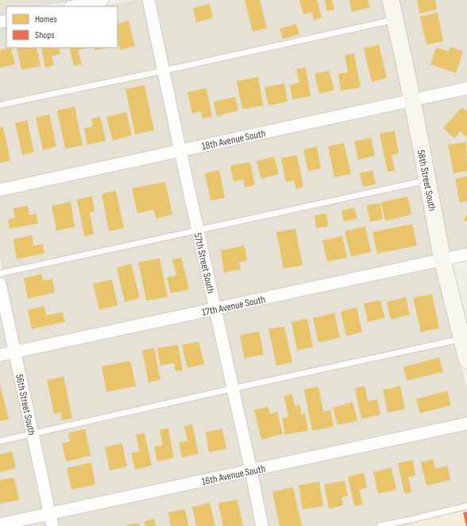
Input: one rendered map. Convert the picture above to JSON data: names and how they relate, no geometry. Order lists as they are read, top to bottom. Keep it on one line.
{"streets":{"street":["18th Avenue South","58th Street South","57th Street South","17th Avenue South","56th Street South","16th Avenue South"]},"crossings":[["18th Avenue South","58th Street South"],["18th Avenue South","57th Street South"],["58th Street South","17th Avenue South"],["57th Street South","17th Avenue South"],["57th Street South","16th Avenue South"],["17th Avenue South","56th Street South"],["56th Street South","16th Avenue South"]],"legend":["Homes","Shops"]}
